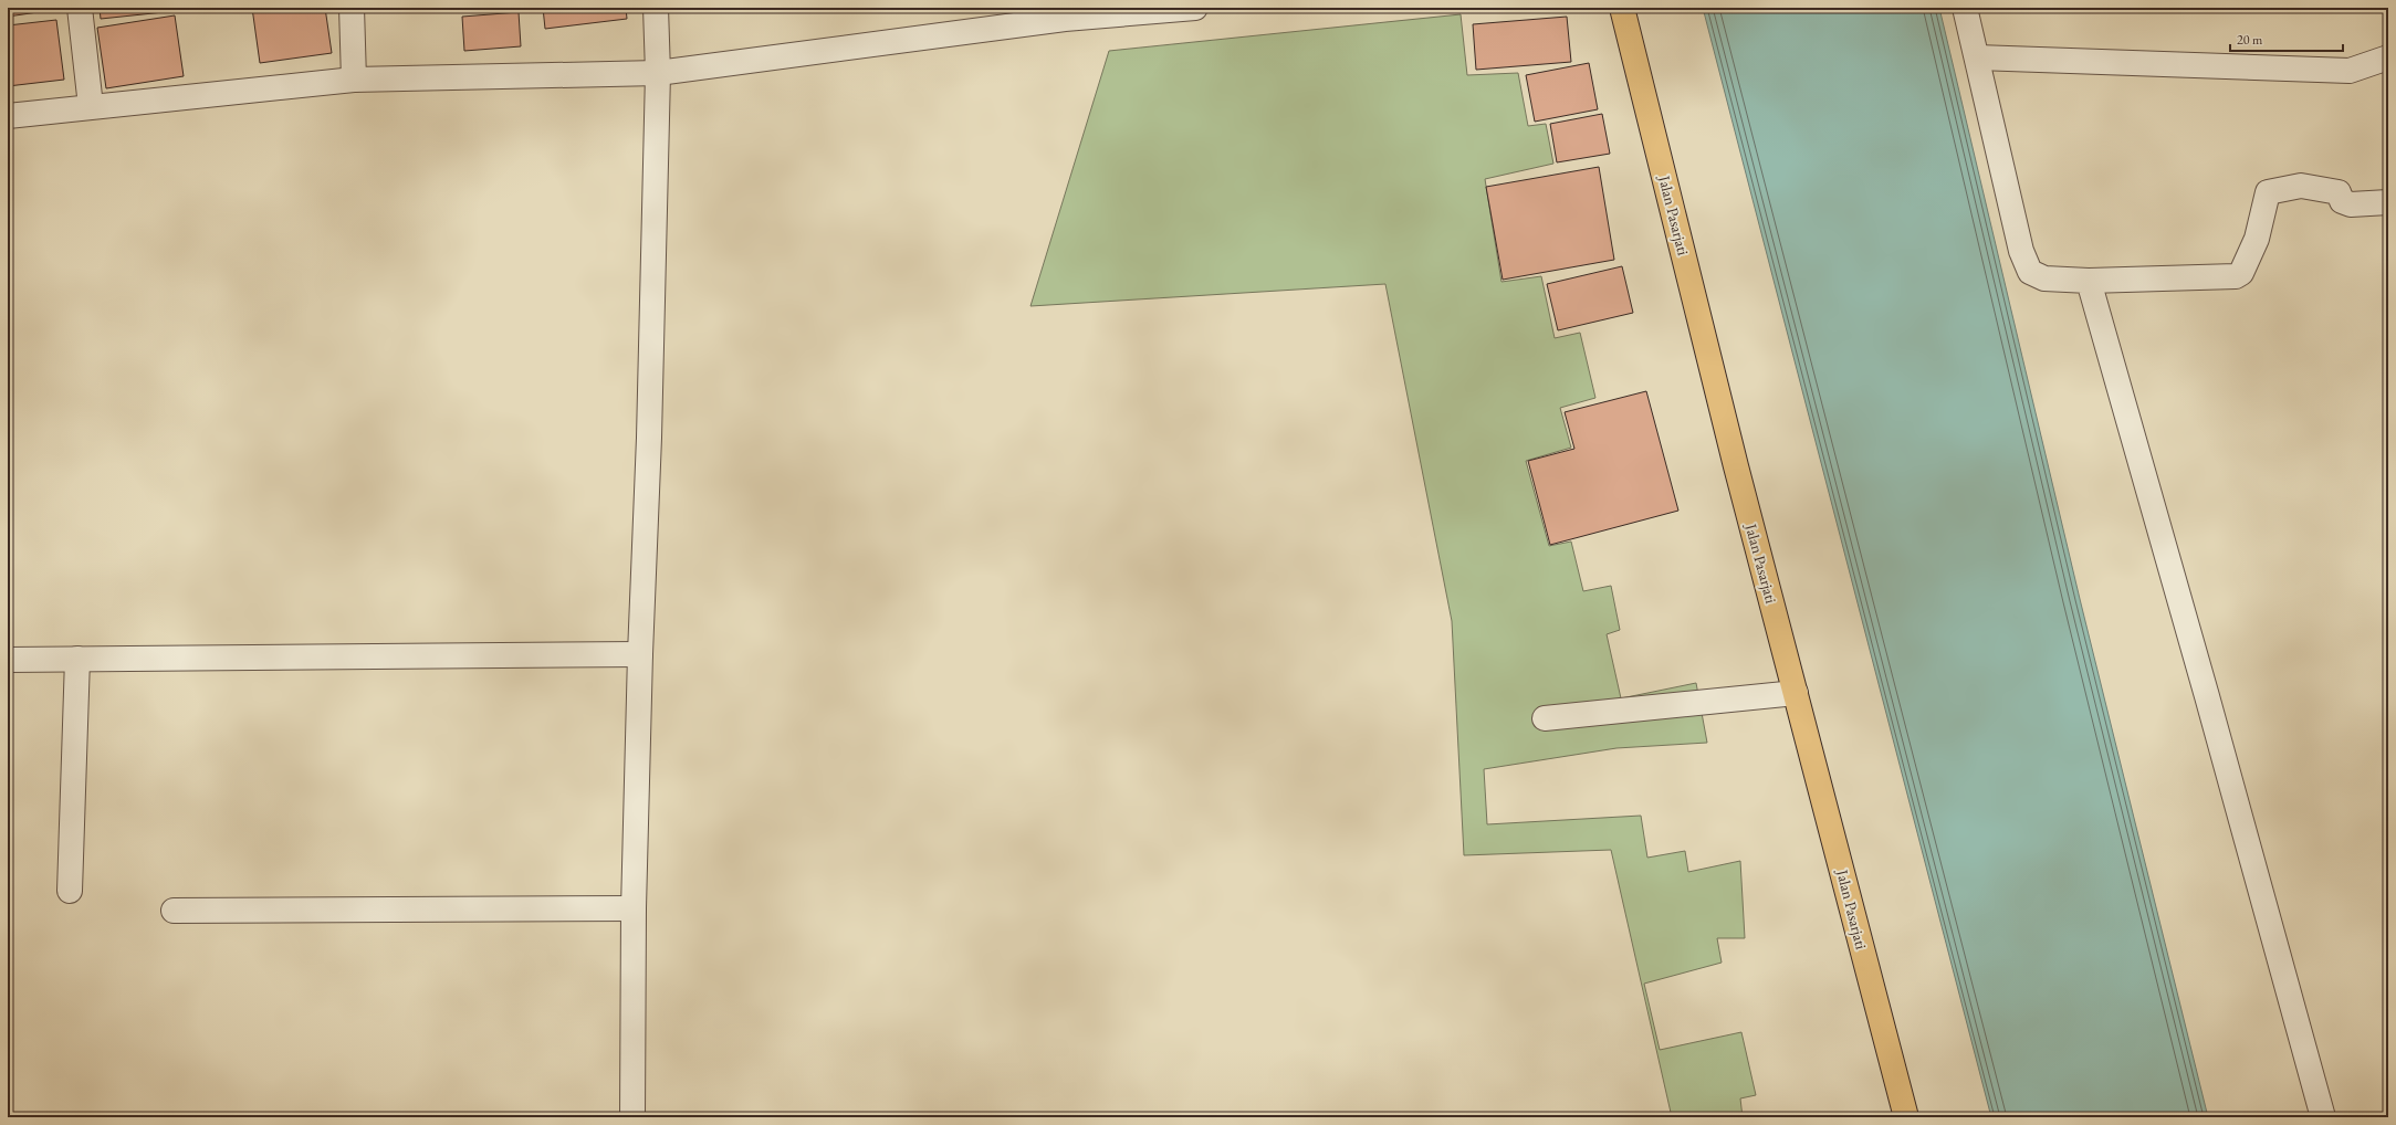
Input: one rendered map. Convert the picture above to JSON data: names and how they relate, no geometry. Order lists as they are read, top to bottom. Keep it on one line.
{"streets":{"main road":["Jalan Pasarjati"]},"scale_bar":"20 m"}
